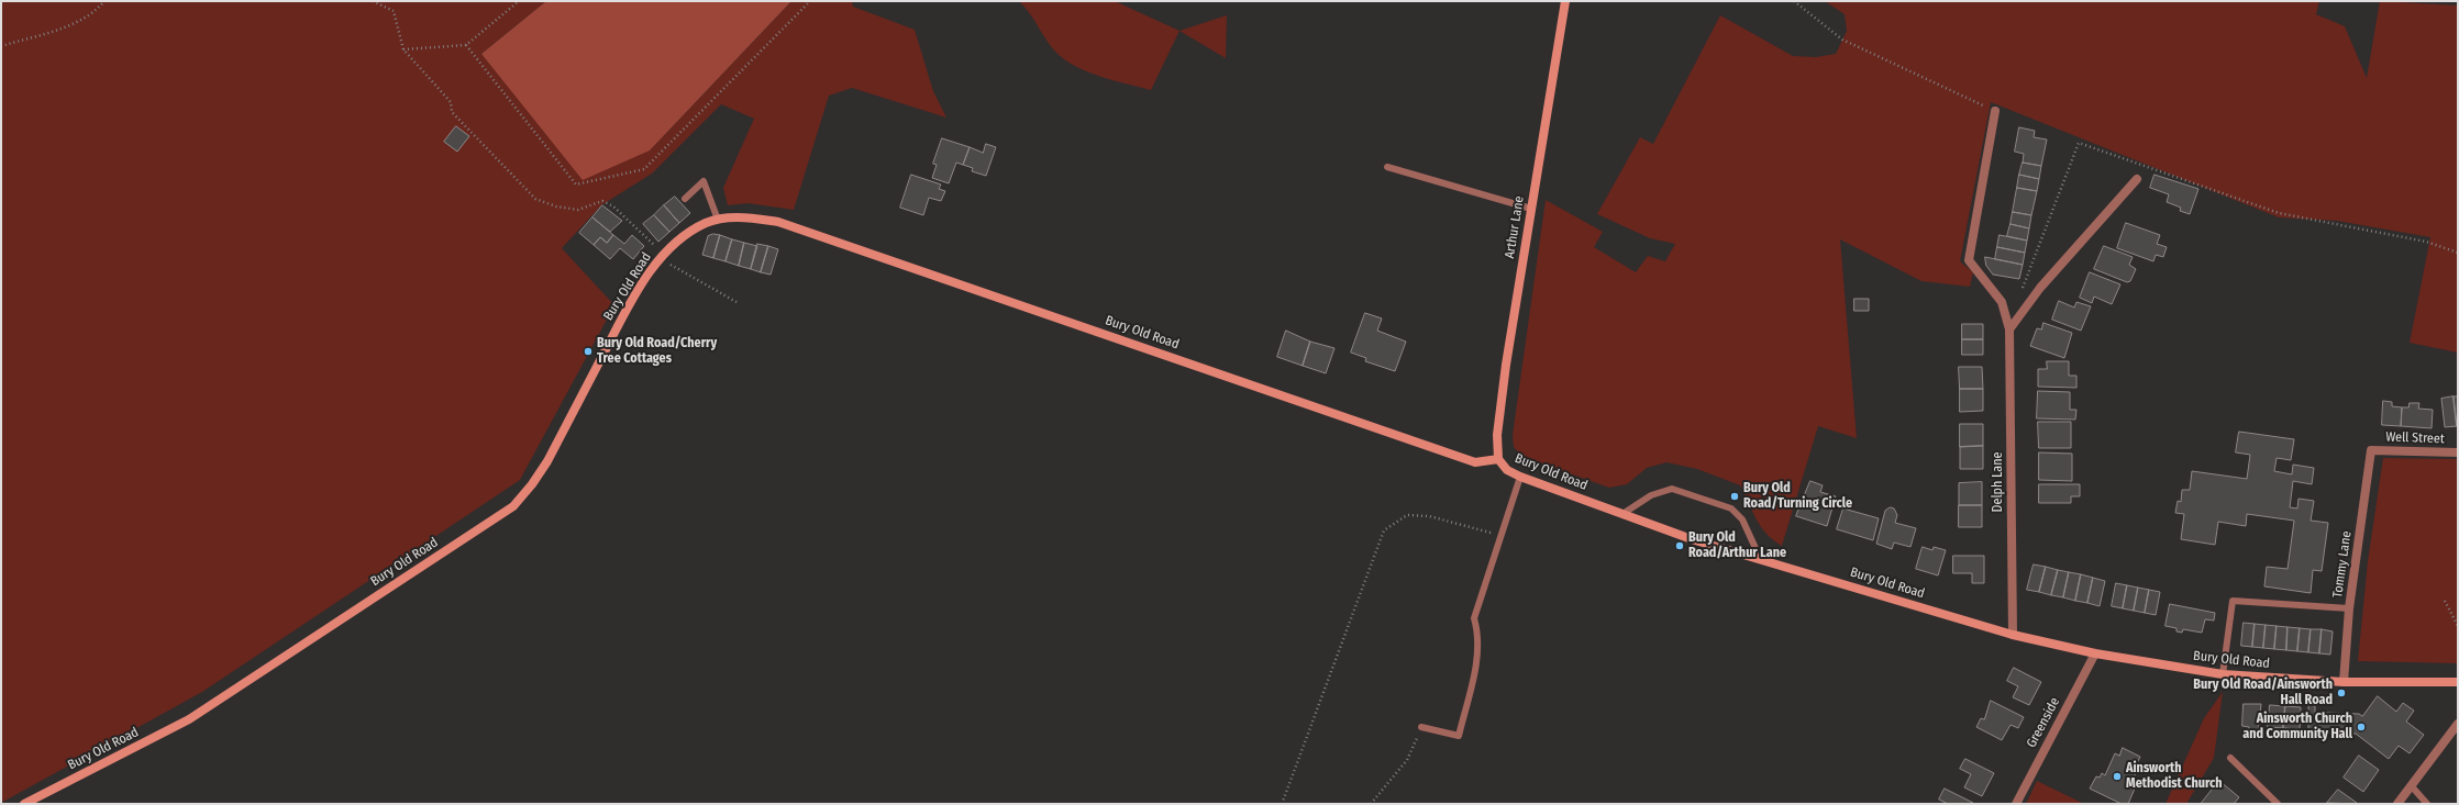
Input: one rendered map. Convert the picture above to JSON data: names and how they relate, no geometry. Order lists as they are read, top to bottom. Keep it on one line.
{"streets":{"street":["Arthur Lane","Bury Old Road","Well Street","Delph Lane","Tommy Lane","Greenside"]},"crossings":[["Arthur Lane","Bury Old Road"],["Bury Old Road","Delph Lane"],["Bury Old Road","Tommy Lane"],["Bury Old Road","Greenside"],["Well Street","Tommy Lane"]],"places":["Bury Old Road/Cherry Tree Cottages","Bury Old Road/Turning Circle","Bury Old Road/Arthur Lane","Bury Old Road/Ainsworth Hall Road","Ainsworth Church and Community Hall","Ainsworth Methodist Church"]}
